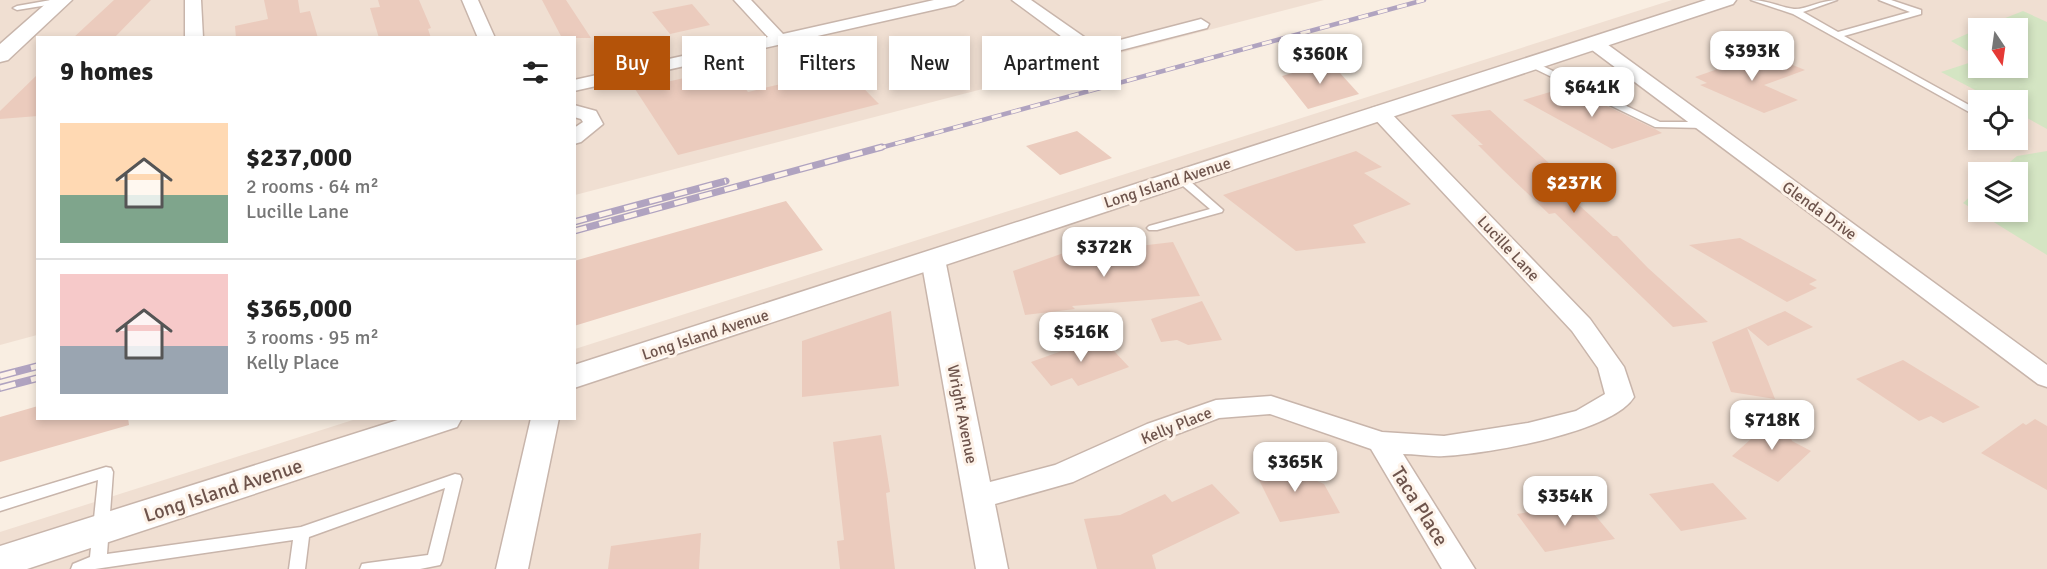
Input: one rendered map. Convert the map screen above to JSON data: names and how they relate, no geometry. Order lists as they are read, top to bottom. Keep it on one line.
{"streets":{"street":["Long Island Avenue","Glenda Drive","Lucille Lane","Wright Avenue","Kelly Place","Taca Place"]},"crossings":[["Long Island Avenue","Glenda Drive"],["Long Island Avenue","Lucille Lane"],["Long Island Avenue","Wright Avenue"],["Lucille Lane","Kelly Place"],["Wright Avenue","Kelly Place"],["Kelly Place","Taca Place"]],"north":"bottom","page":{"price":["$393K","$360K","$641K","$237K","$372K","$516K","$718K","$365K","$354K"],"chip":["Buy","Rent","Filters","New","Apartment"],"heading":"9 homes","list":[{"name":"$237,000","note":"2 rooms · 64 m² · Lucille Lane"},{"name":"$365,000","note":"3 rooms · 95 m² · Kelly Place"}]}}
